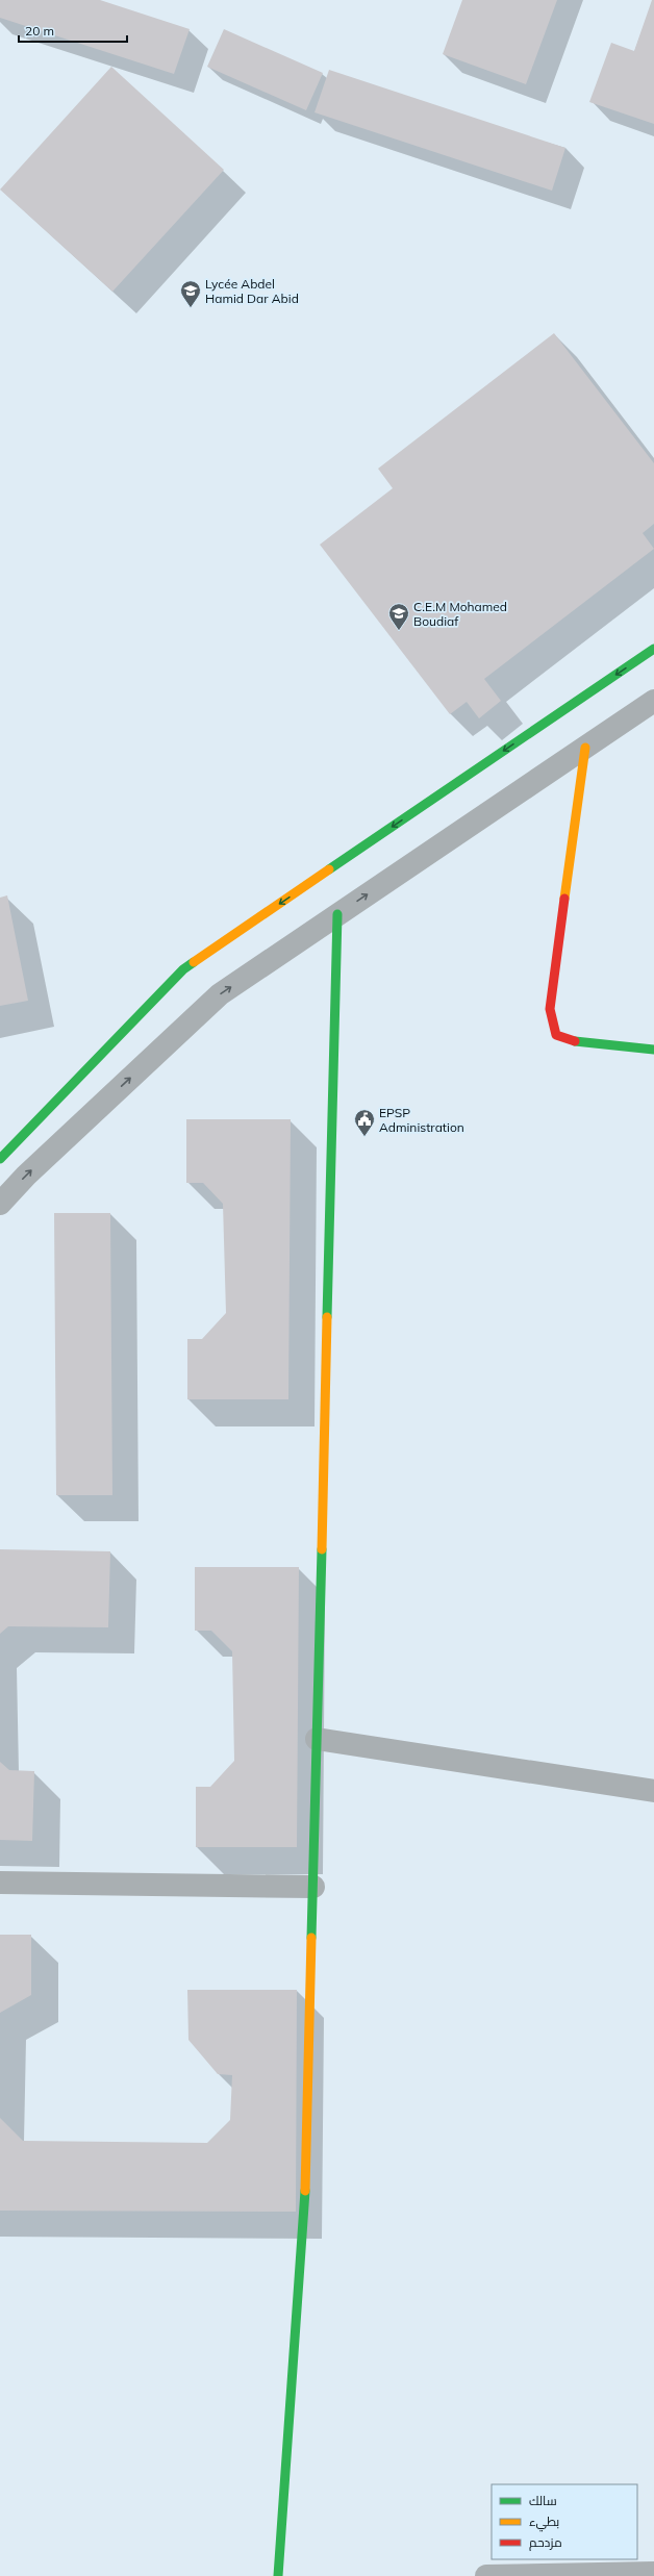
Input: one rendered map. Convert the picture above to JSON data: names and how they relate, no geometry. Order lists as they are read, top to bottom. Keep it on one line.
{"places":{"school or university":["Lycée Abdel Hamid Dar Abid","C.E.M Mohamed Boudiaf"],"public building":["EPSP Administration"]},"legend":["سالك","بطيء","مزدحم"],"scale_bar":"20 m"}
